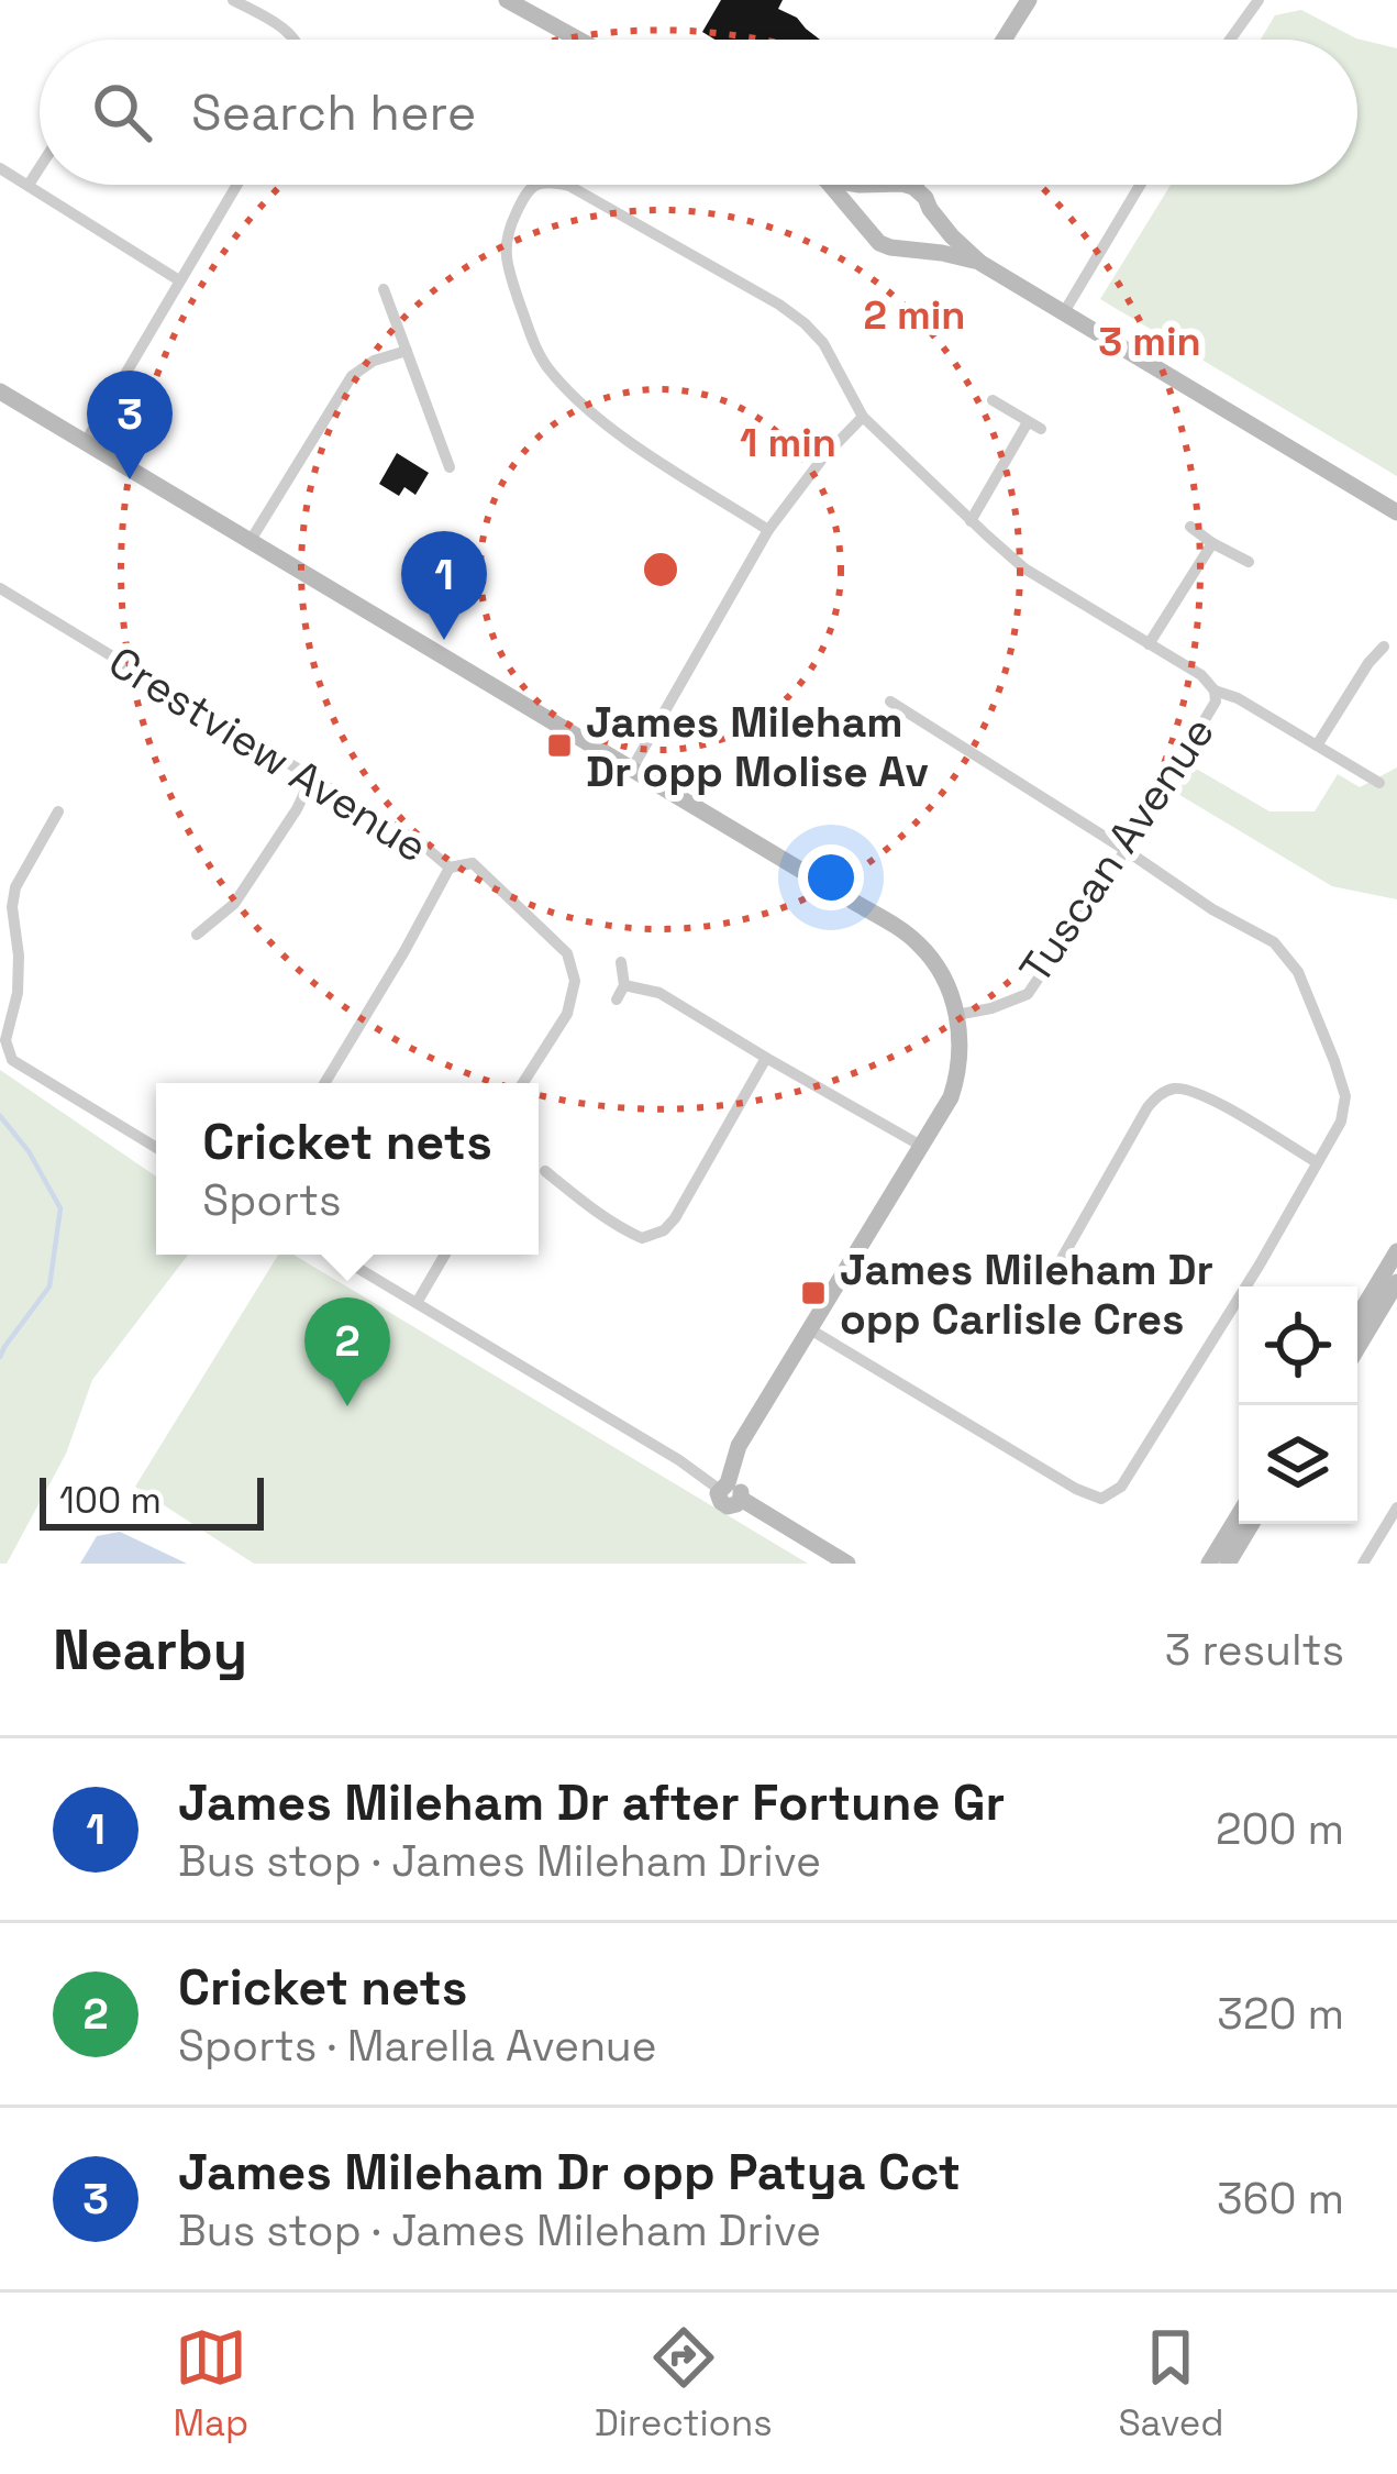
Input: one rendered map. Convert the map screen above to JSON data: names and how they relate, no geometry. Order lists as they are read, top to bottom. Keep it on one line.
{"streets":{"street":["Crestview Avenue","Tuscan Avenue"]},"places":{"transit":["James Mileham Dr opp Molise Av","James Mileham Dr opp Carlisle Cres"]},"scale_bar":"100 m","page":{"search":"Search here","pins":["3","1","2"],"popup":["Cricket nets","Sports"],"scale":"100 m","heading":["Nearby","3 results"],"list":[{"mark":"1","name":"James Mileham Dr after Fortune Gr","note":"Bus stop · James Mileham Drive","value":"200 m"},{"mark":"2","name":"Cricket nets","note":"Sports · Marella Avenue","value":"320 m"},{"mark":"3","name":"James Mileham Dr opp Patya Cct","note":"Bus stop · James Mileham Drive","value":"360 m"}],"nav":["Map","Directions","Saved"]},"rings":["2 min","3 min","1 min"]}
